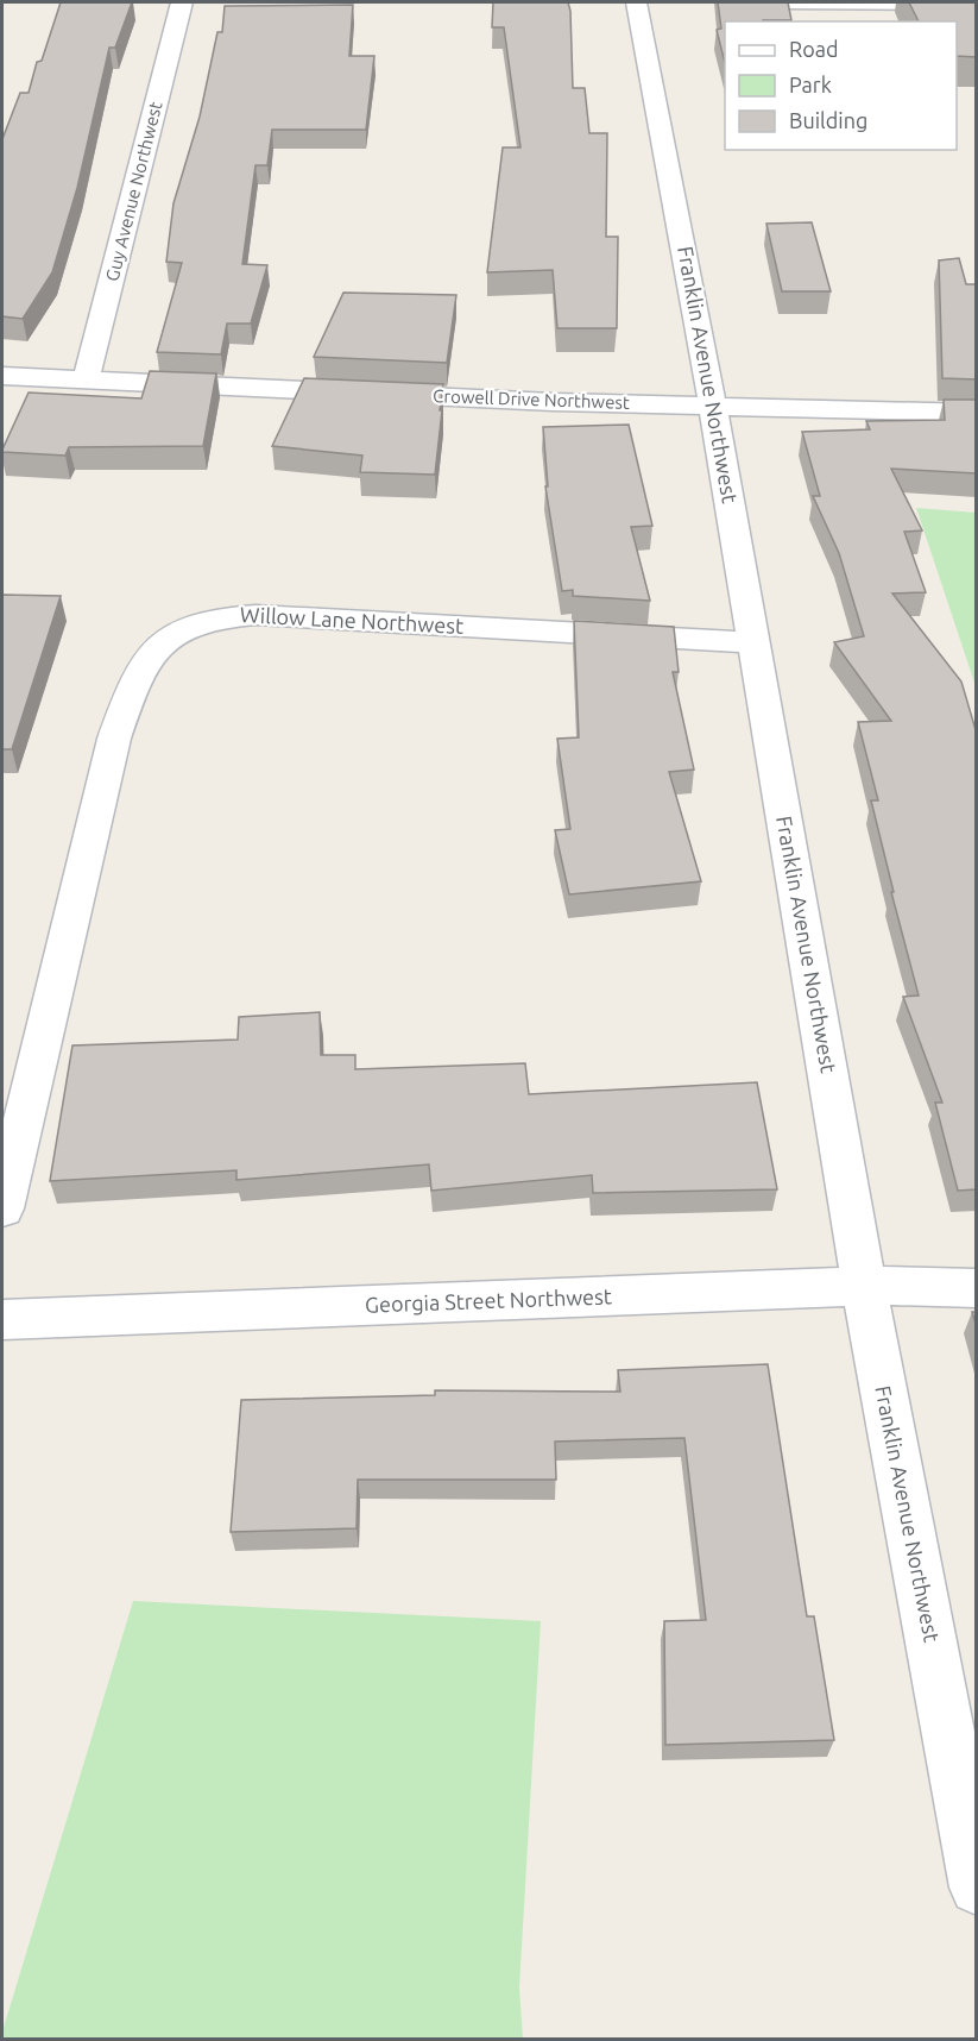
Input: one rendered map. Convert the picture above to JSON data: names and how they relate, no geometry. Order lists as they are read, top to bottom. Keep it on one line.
{"streets":{"street":["Guy Avenue Northwest","Franklin Avenue Northwest","Crowell Drive Northwest","Willow Lane Northwest","Georgia Street Northwest"]},"crossings":[["Guy Avenue Northwest","Crowell Drive Northwest"],["Franklin Avenue Northwest","Crowell Drive Northwest"],["Franklin Avenue Northwest","Willow Lane Northwest"],["Franklin Avenue Northwest","Georgia Street Northwest"]],"legend":["Road","Park","Building"]}
